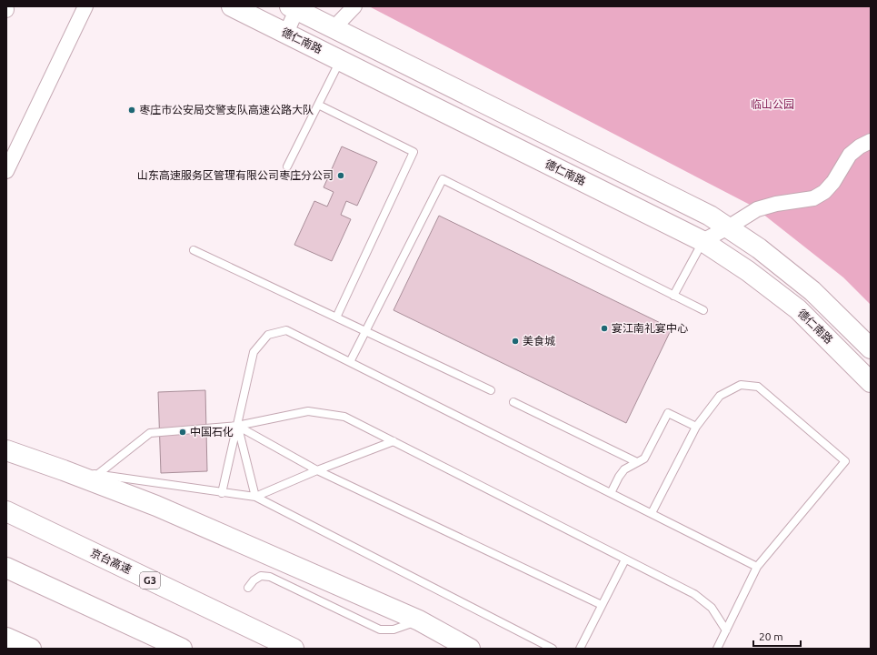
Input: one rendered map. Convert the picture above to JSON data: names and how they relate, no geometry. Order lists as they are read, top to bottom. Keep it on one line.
{"streets":{"main road":["德仁南路","京台高速","G3"]},"parks":["临山公园"],"places":["枣庄市公安局交警支队高速公路大队","山东高速服务区管理有限公司枣庄分公司","宴江南礼宴中心","美食城","中国石化"],"scale_bar":"20 m"}
